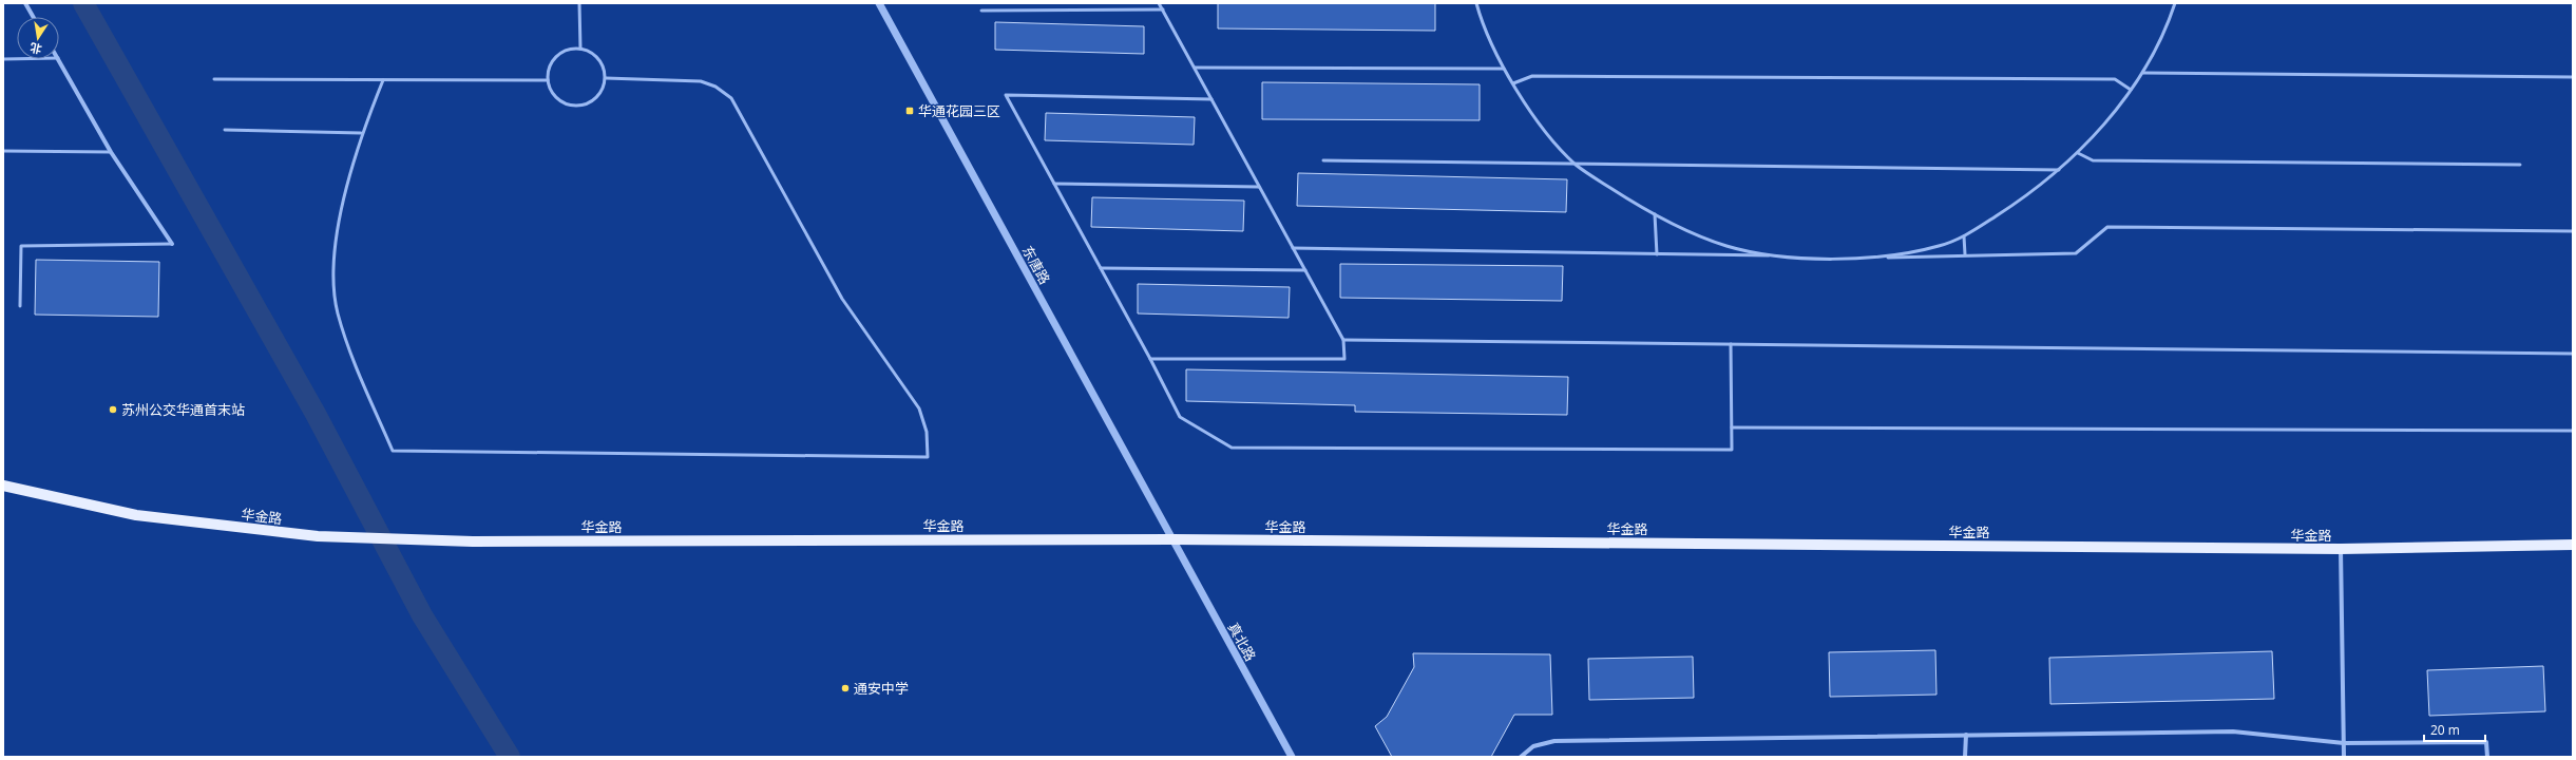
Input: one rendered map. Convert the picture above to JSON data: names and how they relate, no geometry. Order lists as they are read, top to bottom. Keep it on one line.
{"streets":{"main road":["华金路"],"street":["东唐路","真北路"]},"crossings":[["东唐路","华金路"],["东唐路","真北路"],["华金路","真北路"]],"places":{"transit":["华通花园三区"],"other":["苏州公交华通首末站","通安中学"]},"scale_bar":"20 m","north":"bottom"}
